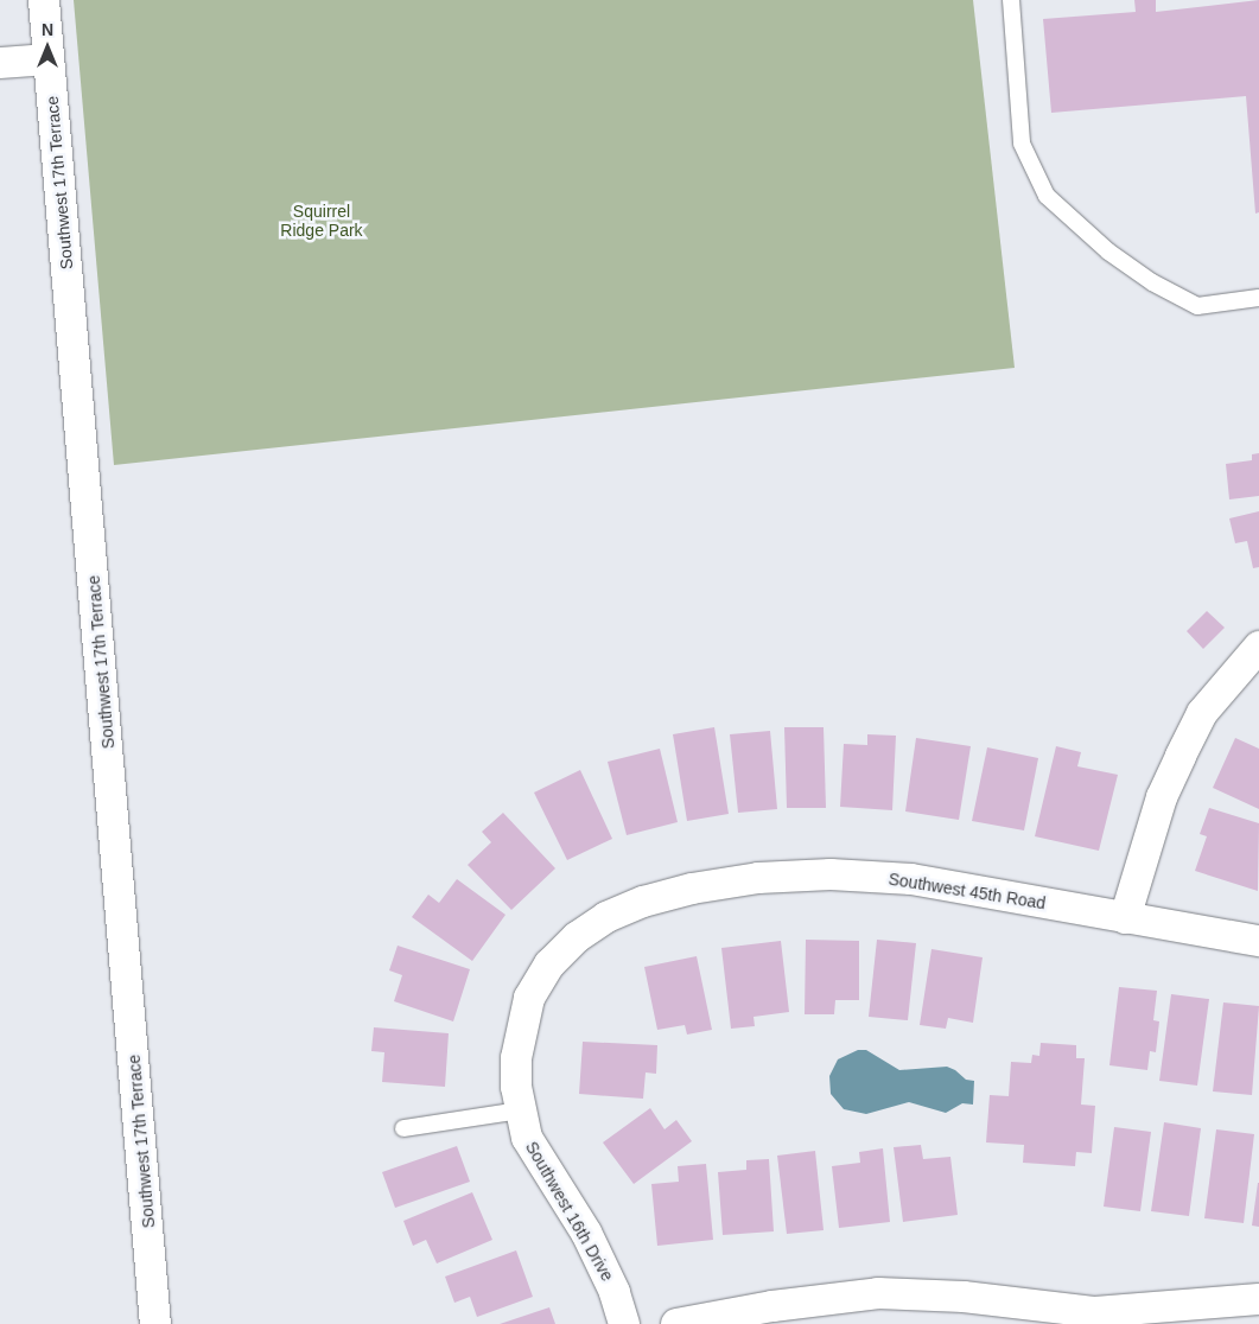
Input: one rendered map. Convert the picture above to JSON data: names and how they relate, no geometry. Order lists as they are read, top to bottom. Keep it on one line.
{"streets":{"street":["Southwest 17th Terrace","Southwest 45th Road","Southwest 16th Drive"]},"crossings":[["Southwest 45th Road","Southwest 16th Drive"]],"parks":["Squirrel Ridge Park"],"north":"top"}
